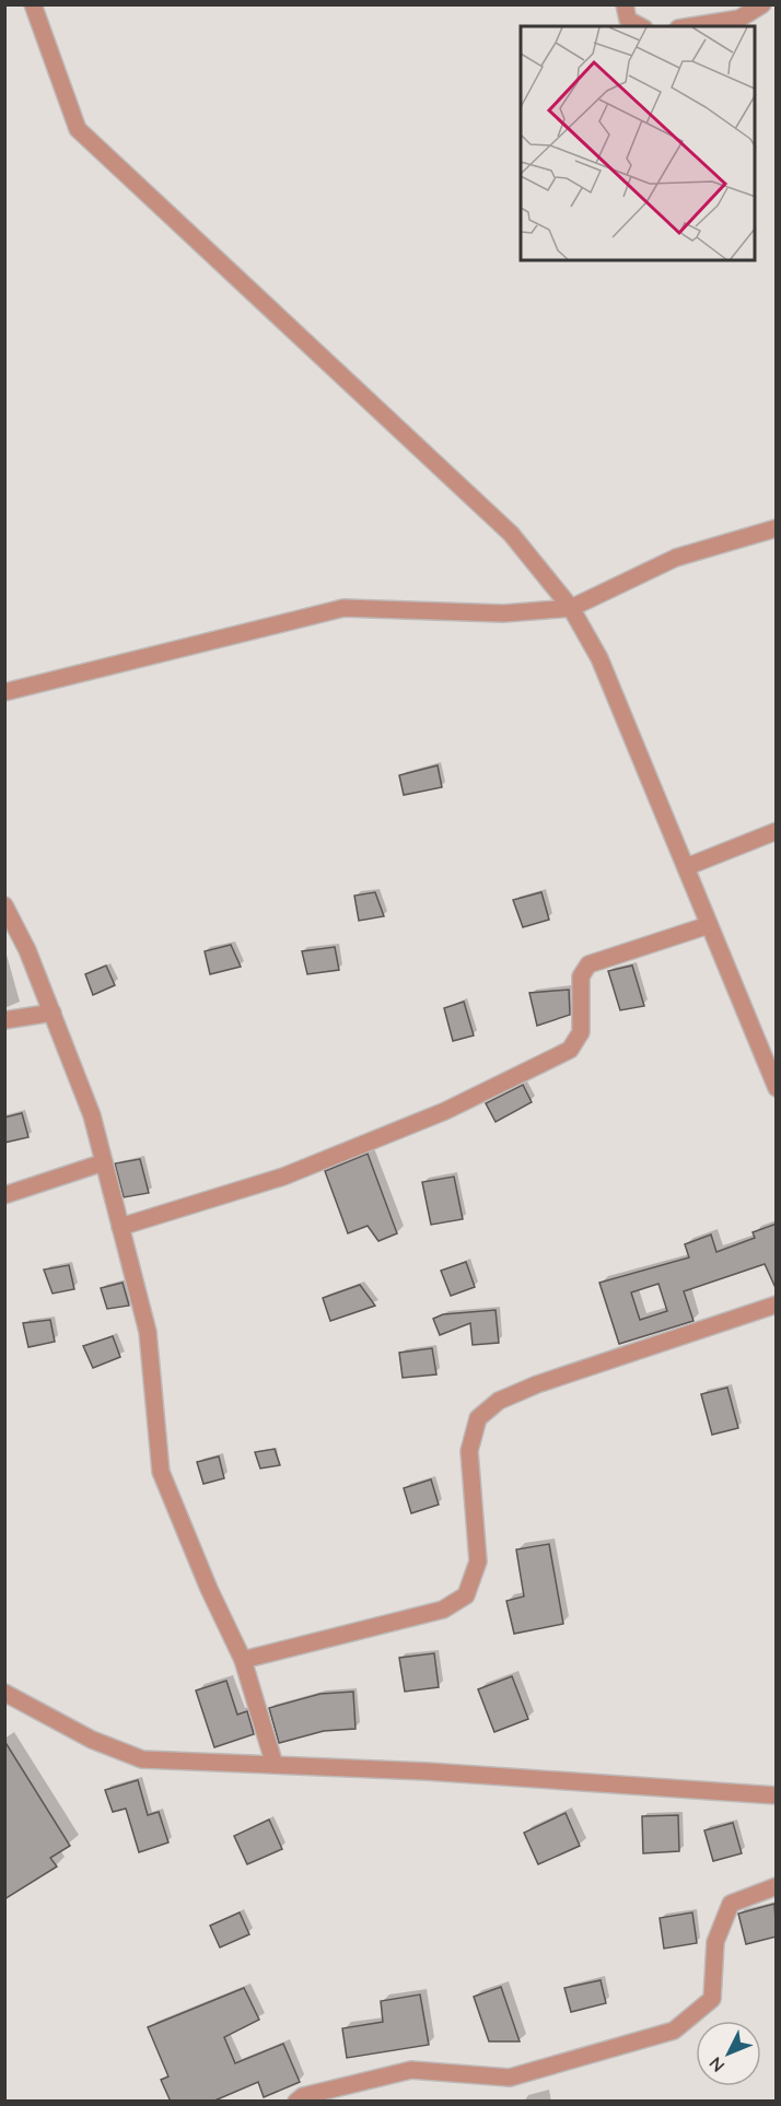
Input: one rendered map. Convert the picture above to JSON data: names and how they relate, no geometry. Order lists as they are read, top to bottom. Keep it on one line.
{"north":"bottom left"}
